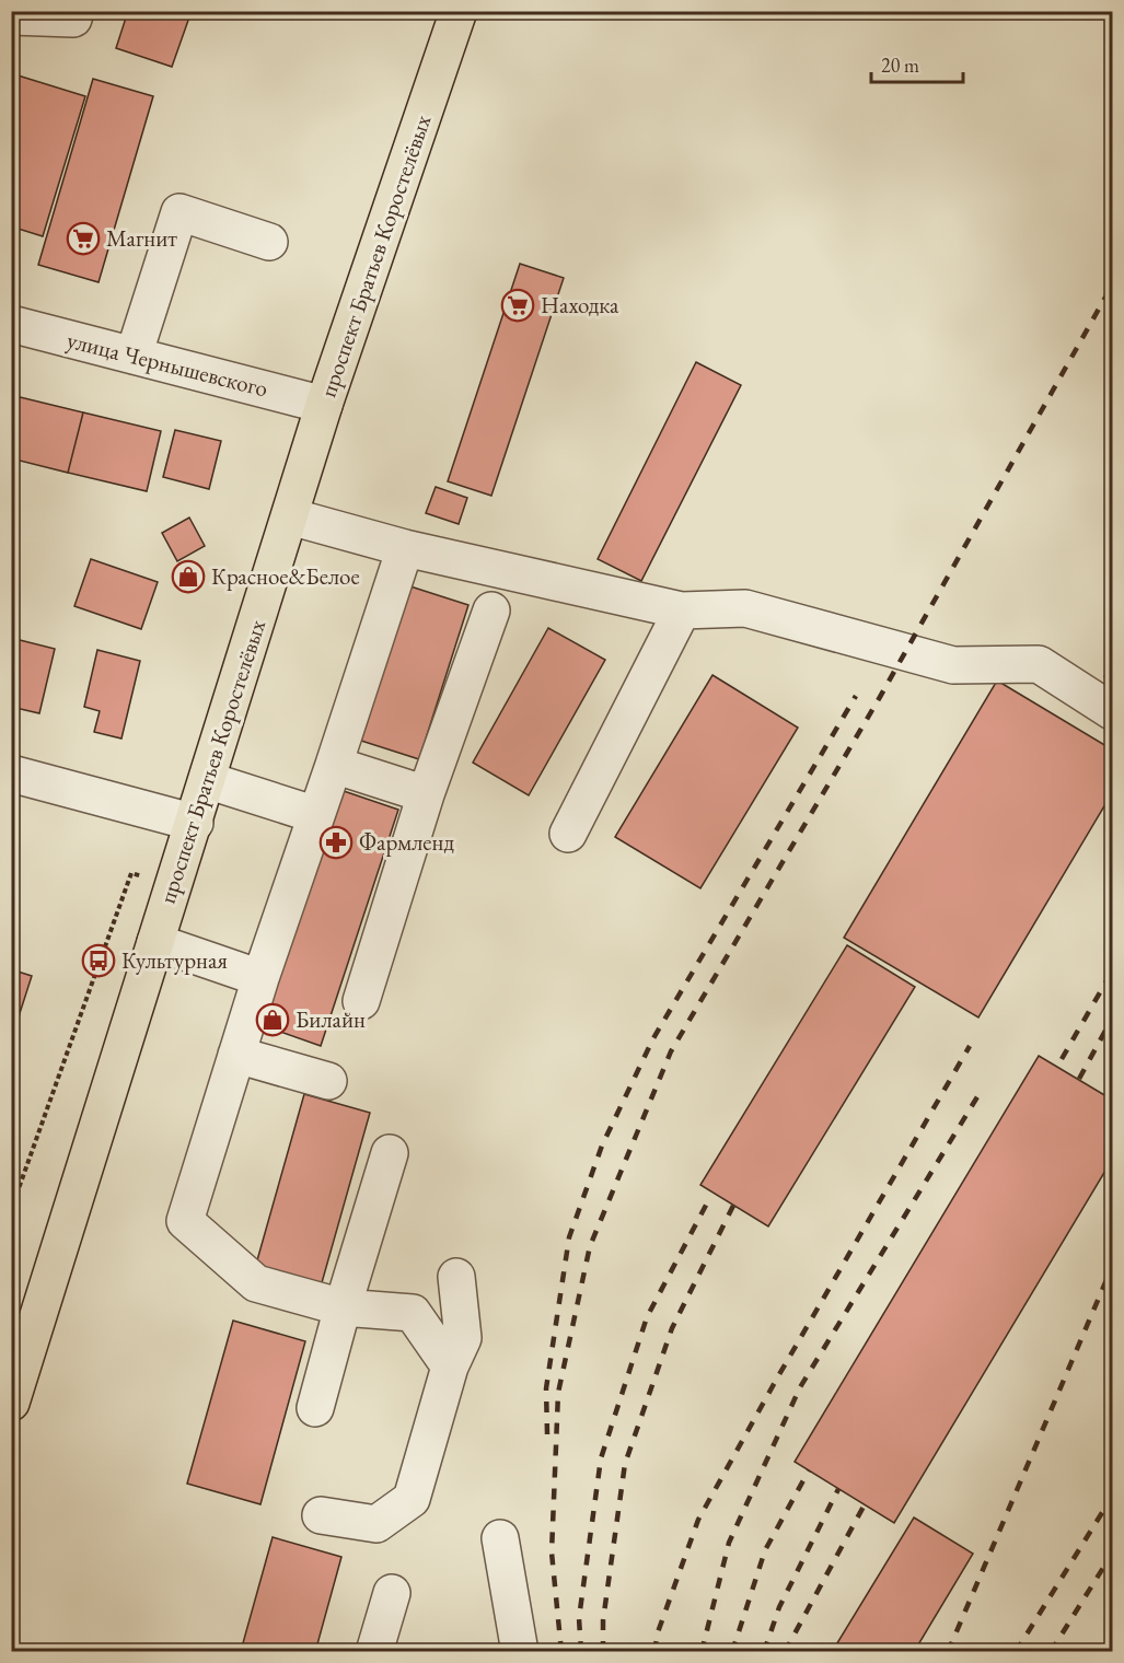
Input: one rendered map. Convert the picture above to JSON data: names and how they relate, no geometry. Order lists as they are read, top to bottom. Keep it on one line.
{"streets":{"main road":["проспект Братьев Коростелёвых"],"street":["улица Чернышевского"]},"crossings":[["проспект Братьев Коростелёвых","улица Чернышевского"]],"places":{"supermarket":["Магнит","Находка"],"shop":["Красное&Белое","Билайн"],"pharmacy":["Фармленд"],"bus stop":["Культурная"]},"scale_bar":"20 m"}
